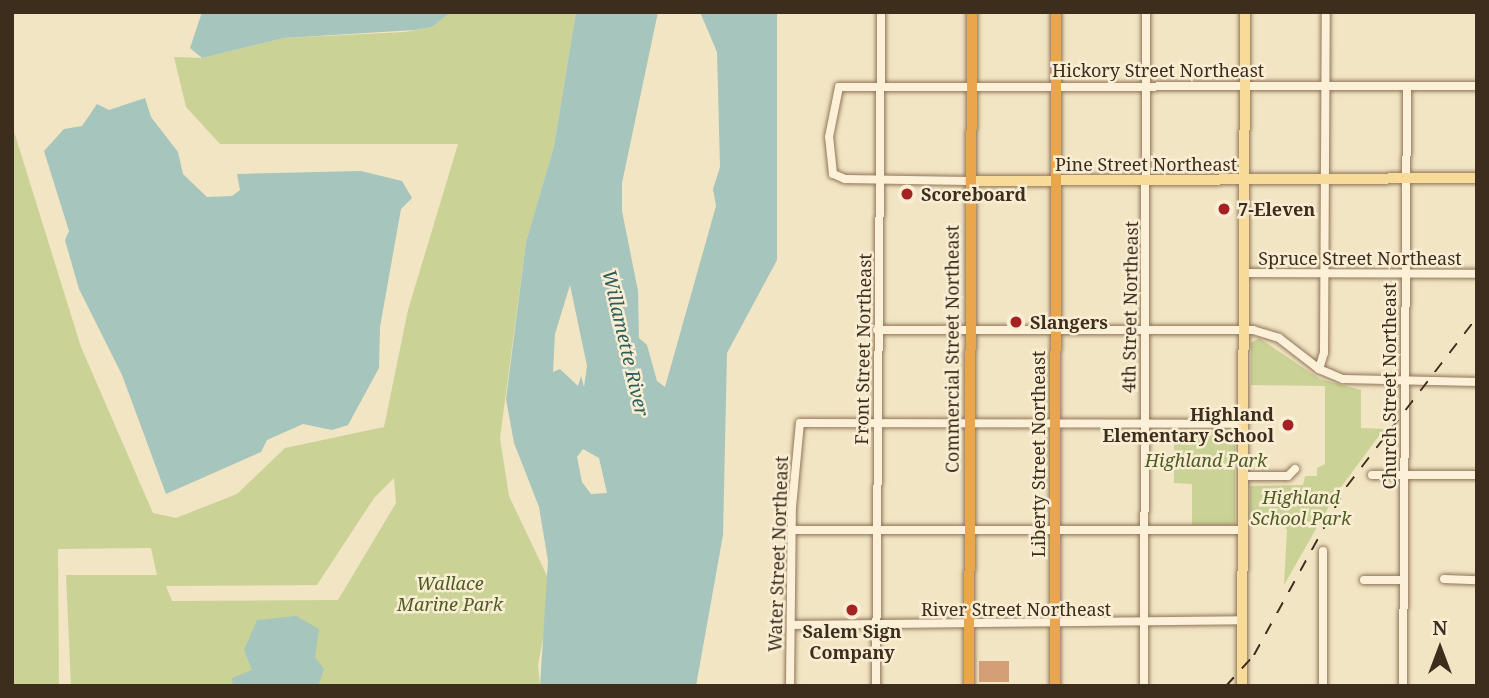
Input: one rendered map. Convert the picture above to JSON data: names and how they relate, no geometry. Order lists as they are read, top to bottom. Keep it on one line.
{"streets":{"highway":["Commercial Street Northeast","Liberty Street Northeast"],"main road":["Pine Street Northeast"],"street":["Hickory Street Northeast","Spruce Street Northeast","4th Street Northeast","Front Street Northeast","Church Street Northeast","Water Street Northeast","River Street Northeast"]},"crossings":[["Hickory Street Northeast","Pine Street Northeast"],["Hickory Street Northeast","4th Street Northeast"],["Hickory Street Northeast","Front Street Northeast"],["Hickory Street Northeast","Commercial Street Northeast"],["Hickory Street Northeast","Church Street Northeast"],["Hickory Street Northeast","Liberty Street Northeast"],["Pine Street Northeast","4th Street Northeast"],["Pine Street Northeast","Front Street Northeast"],["Pine Street Northeast","Commercial Street Northeast"],["Pine Street Northeast","Church Street Northeast"],["Pine Street Northeast","Liberty Street Northeast"],["Spruce Street Northeast","Church Street Northeast"],["4th Street Northeast","River Street Northeast"],["Front Street Northeast","Water Street Northeast"],["Front Street Northeast","River Street Northeast"],["Commercial Street Northeast","River Street Northeast"],["Liberty Street Northeast","River Street Northeast"],["Water Street Northeast","River Street Northeast"]],"water":["Willamette River"],"parks":["Highland Park","Highland School Park","Wallace Marine Park"],"places":["Scoreboard","7-Eleven","Slangers","Highland Elementary School","Salem Sign Company"],"north":"top"}
